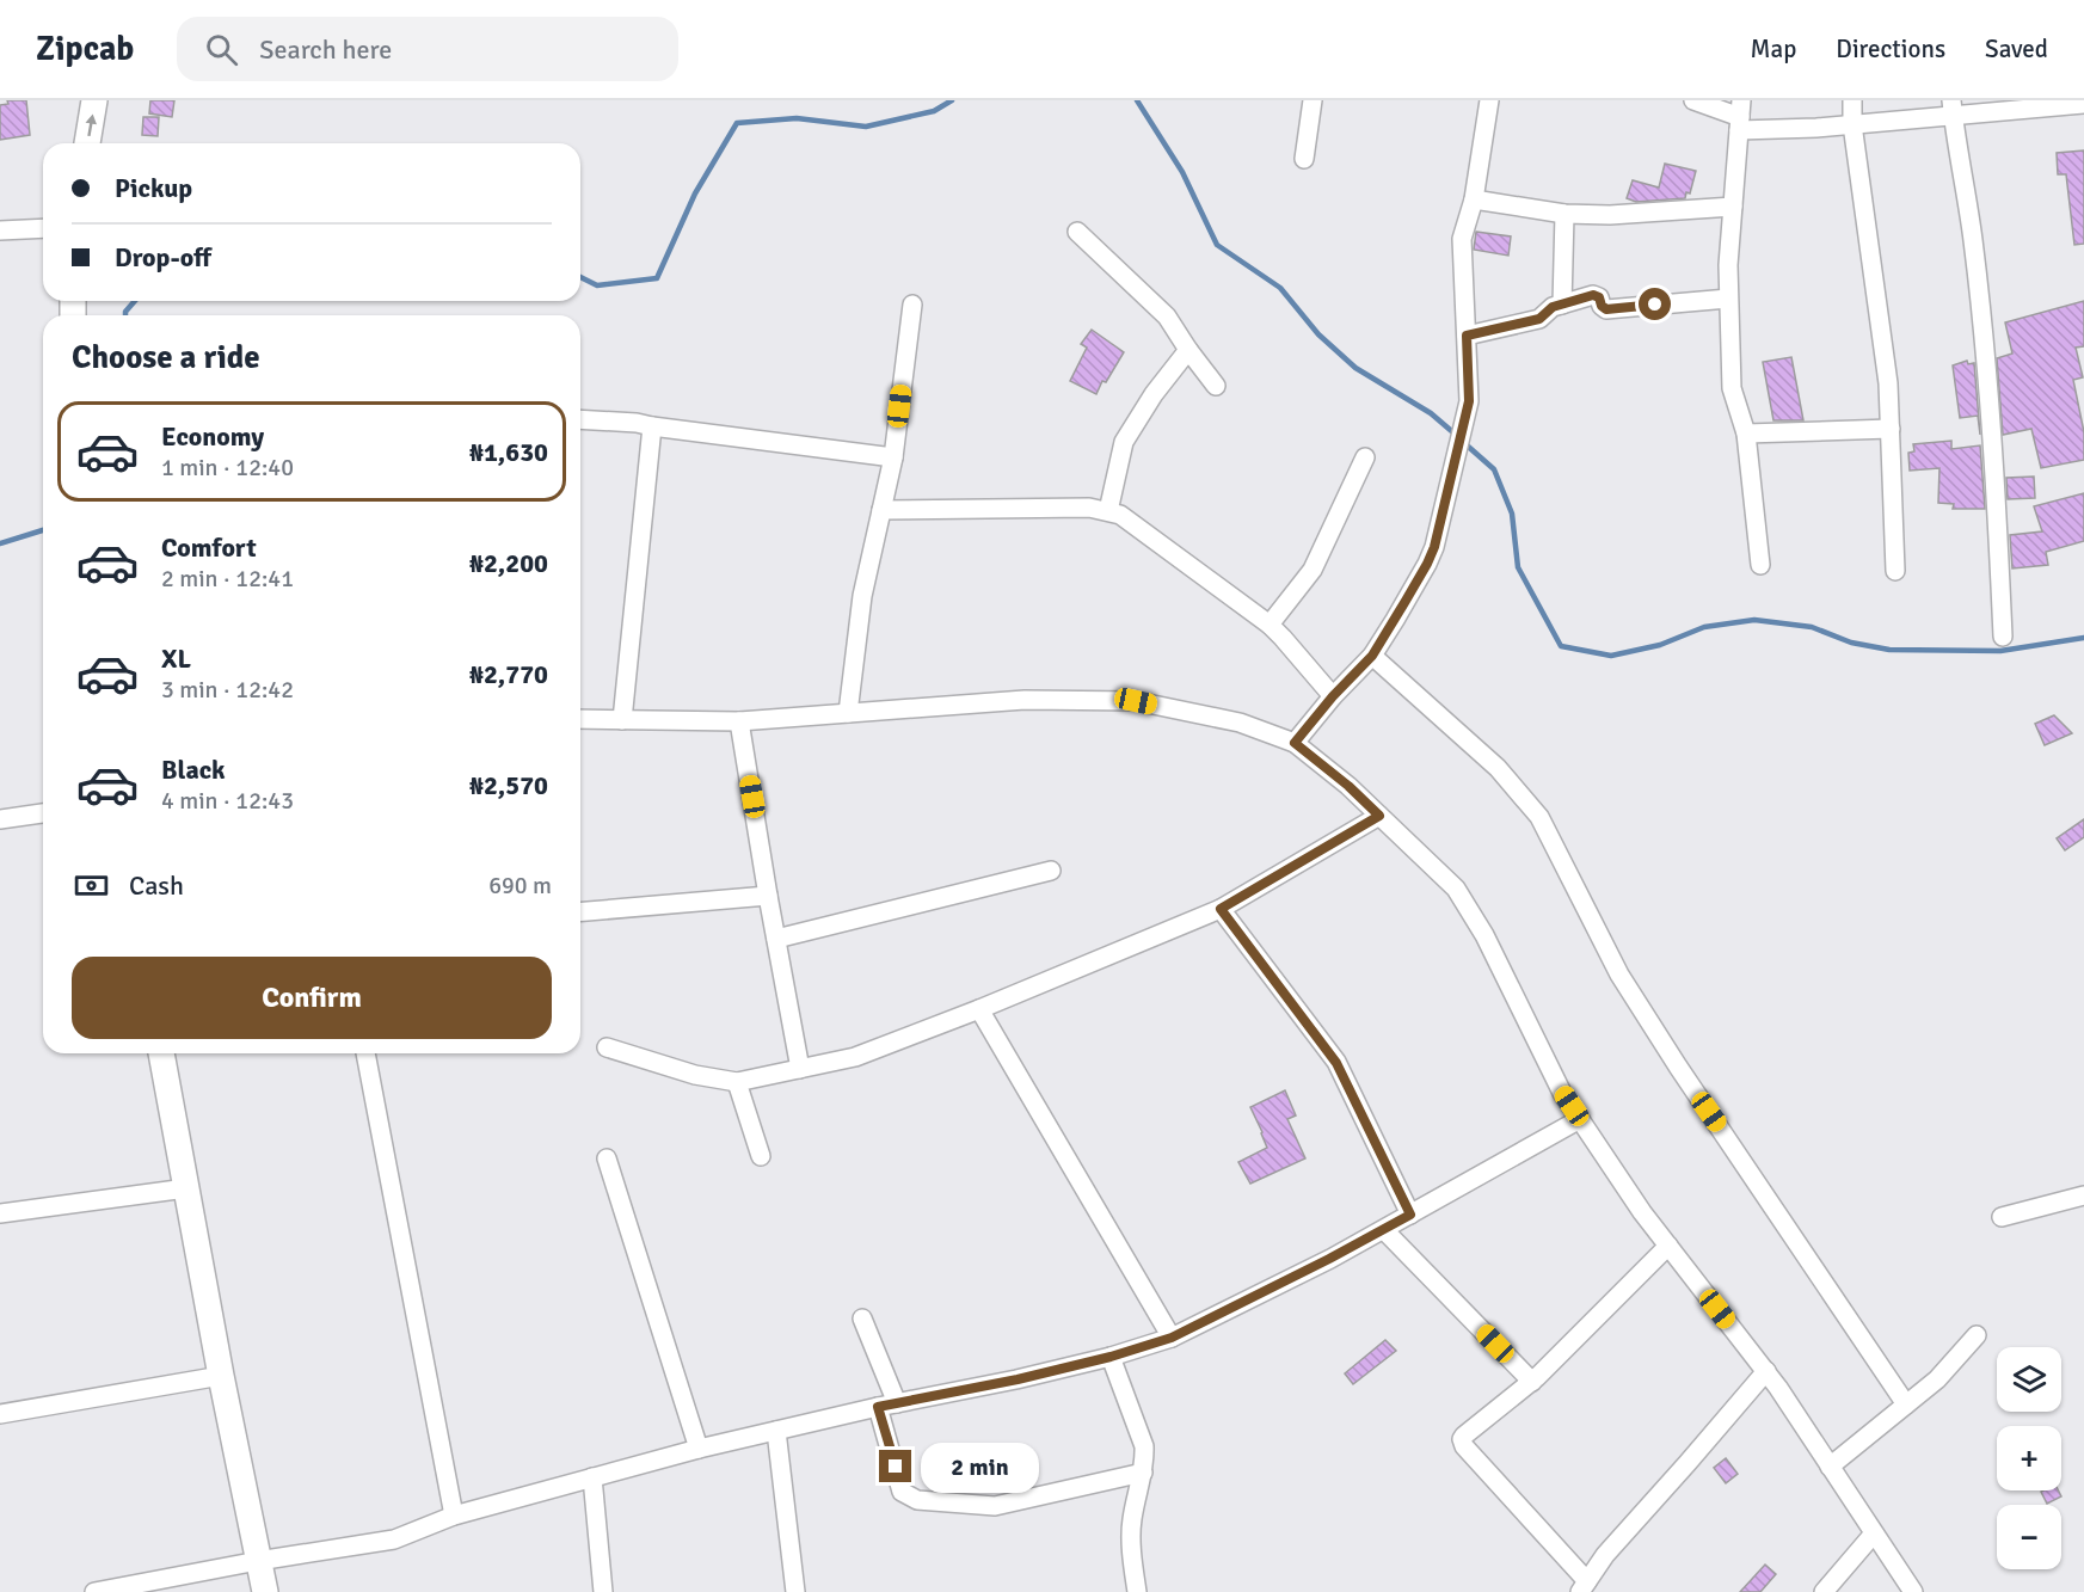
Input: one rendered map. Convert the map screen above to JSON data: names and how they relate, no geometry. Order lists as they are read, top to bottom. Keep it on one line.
{"page":{"header":"Zipcab","search":"Search here","nav":["Map","Directions","Saved"],"banner":["Pickup","Drop-off"],"heading":"Choose a ride","list":[{"name":"Economy","note":"1 min · 12:40","value":"₦1,630"},{"name":"Comfort","note":"2 min · 12:41","value":"₦2,200"},{"name":"XL","note":"3 min · 12:42","value":"₦2,770"},{"name":"Black","note":"4 min · 12:43","value":"₦2,570"}],"pay":["Cash","690 m"],"buttons":"Confirm","map_buttons":["+","−"],"bubble":"2 min"}}
